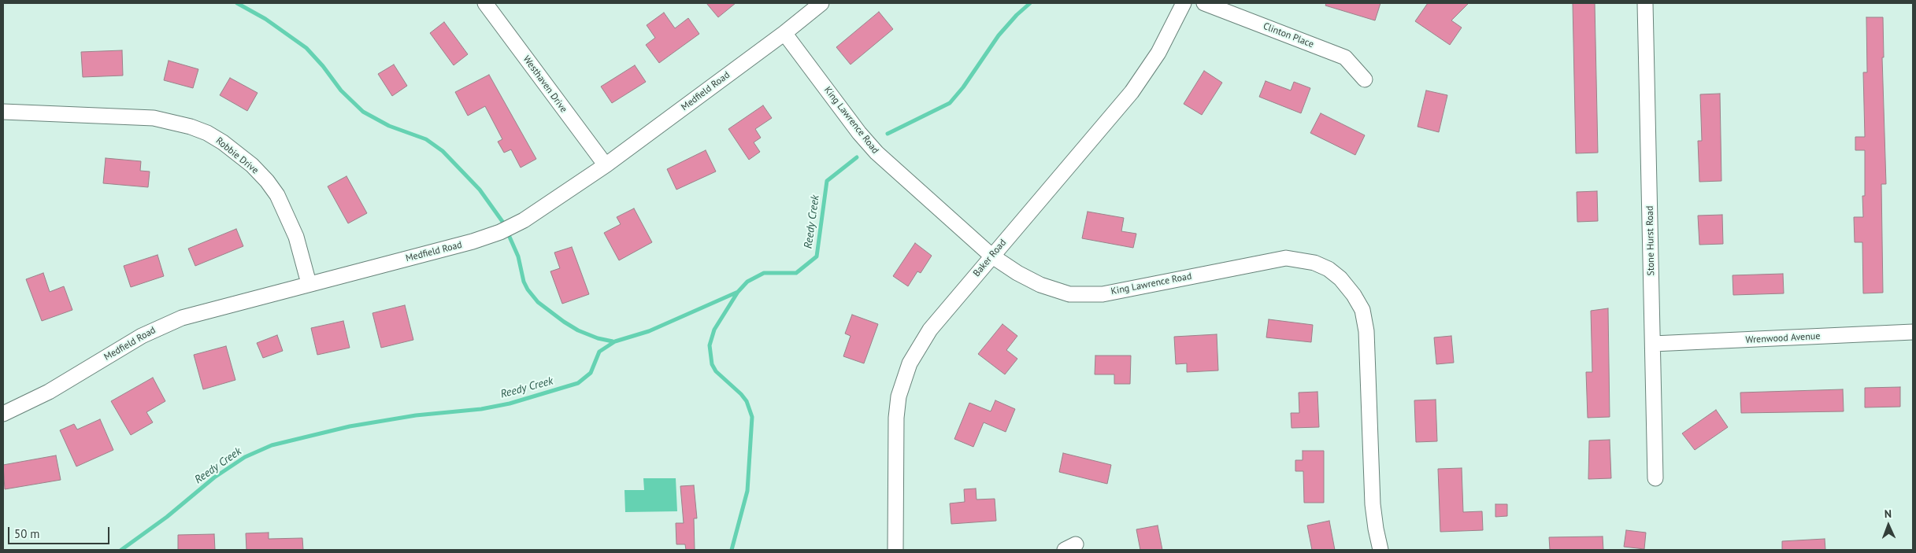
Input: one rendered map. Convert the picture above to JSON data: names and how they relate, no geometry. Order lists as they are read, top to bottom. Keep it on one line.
{"streets":{"street":["Clinton Place","Westhaven Drive","Medfield Road","King Lawrence Road","Robbie Drive","Stone Hurst Road","Baker Road","Wrenwood Avenue"]},"crossings":[["Westhaven Drive","Medfield Road"],["Medfield Road","King Lawrence Road"],["Medfield Road","Robbie Drive"],["King Lawrence Road","Baker Road"],["Stone Hurst Road","Wrenwood Avenue"]],"water":["Reedy Creek"],"scale_bar":"50 m","north":"top"}
